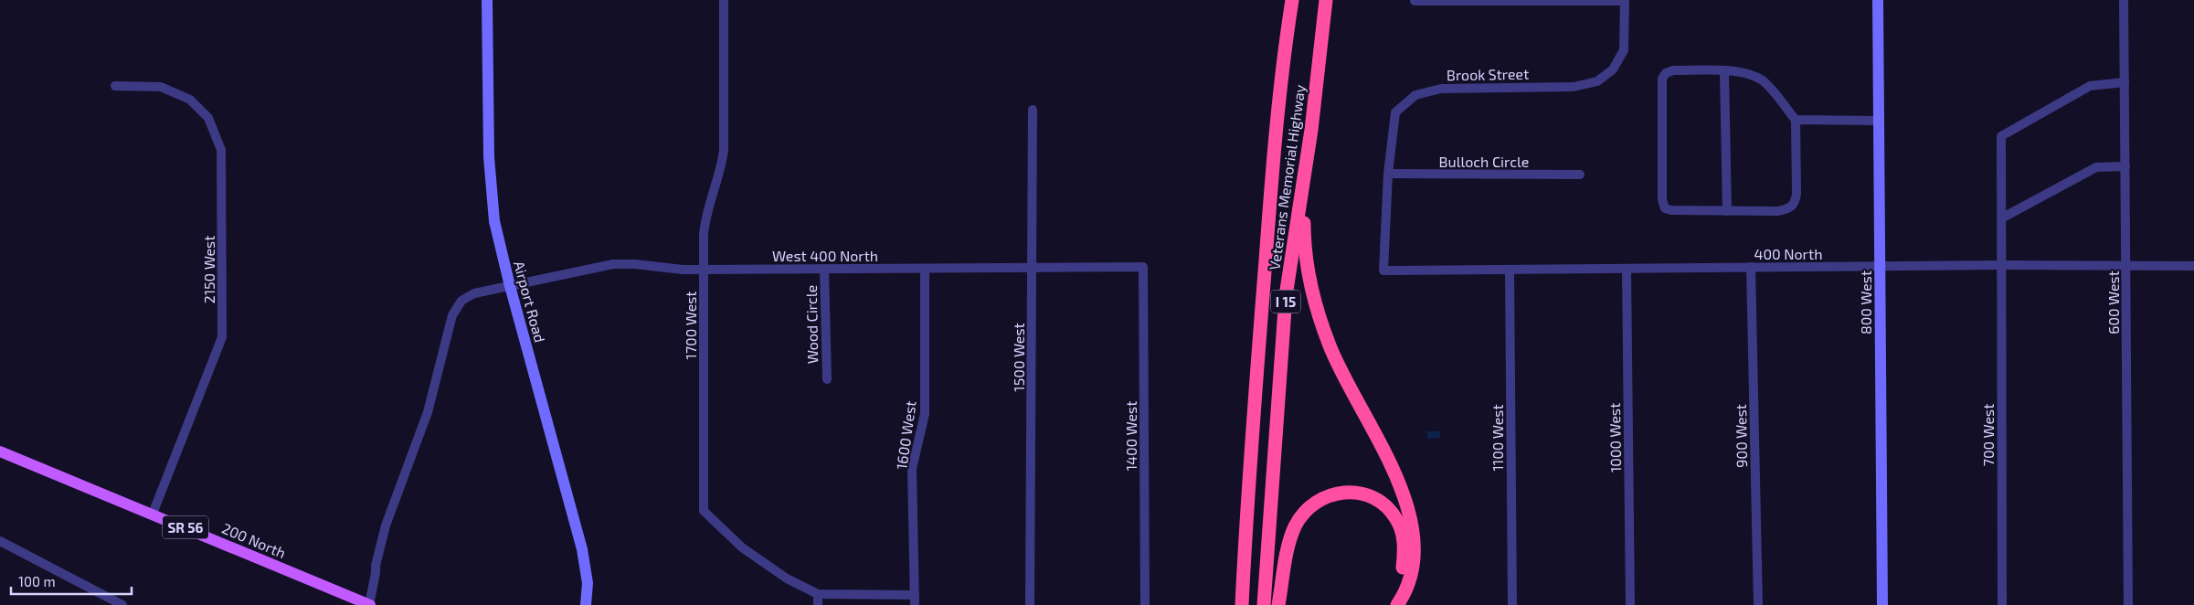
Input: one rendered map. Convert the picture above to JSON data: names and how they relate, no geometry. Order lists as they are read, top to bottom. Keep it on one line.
{"streets":{"highway":["Veterans Memorial Highway","I 15"],"main road":["SR 56","200 North"],"street":["Brook Street","Bulloch Circle","400 North","West 400 North","2150 West","Airport Road","800 West","600 West","Wood Circle","1700 West","1500 West","1600 West","700 West","1400 West","900 West","1100 West","1000 West"]},"crossings":[["Brook Street","Bulloch Circle"],["Brook Street","400 North"],["400 North","800 West"],["400 North","600 West"],["400 North","700 West"],["400 North","900 West"],["400 North","1100 West"],["400 North","1000 West"],["West 400 North","Airport Road"],["West 400 North","Wood Circle"],["West 400 North","1700 West"],["West 400 North","1500 West"],["West 400 North","1600 West"],["West 400 North","1400 West"],["West 400 North","200 North"],["2150 West","200 North"],["600 West","700 West"],["1700 West","1600 West"]],"scale_bar":"100 m"}
